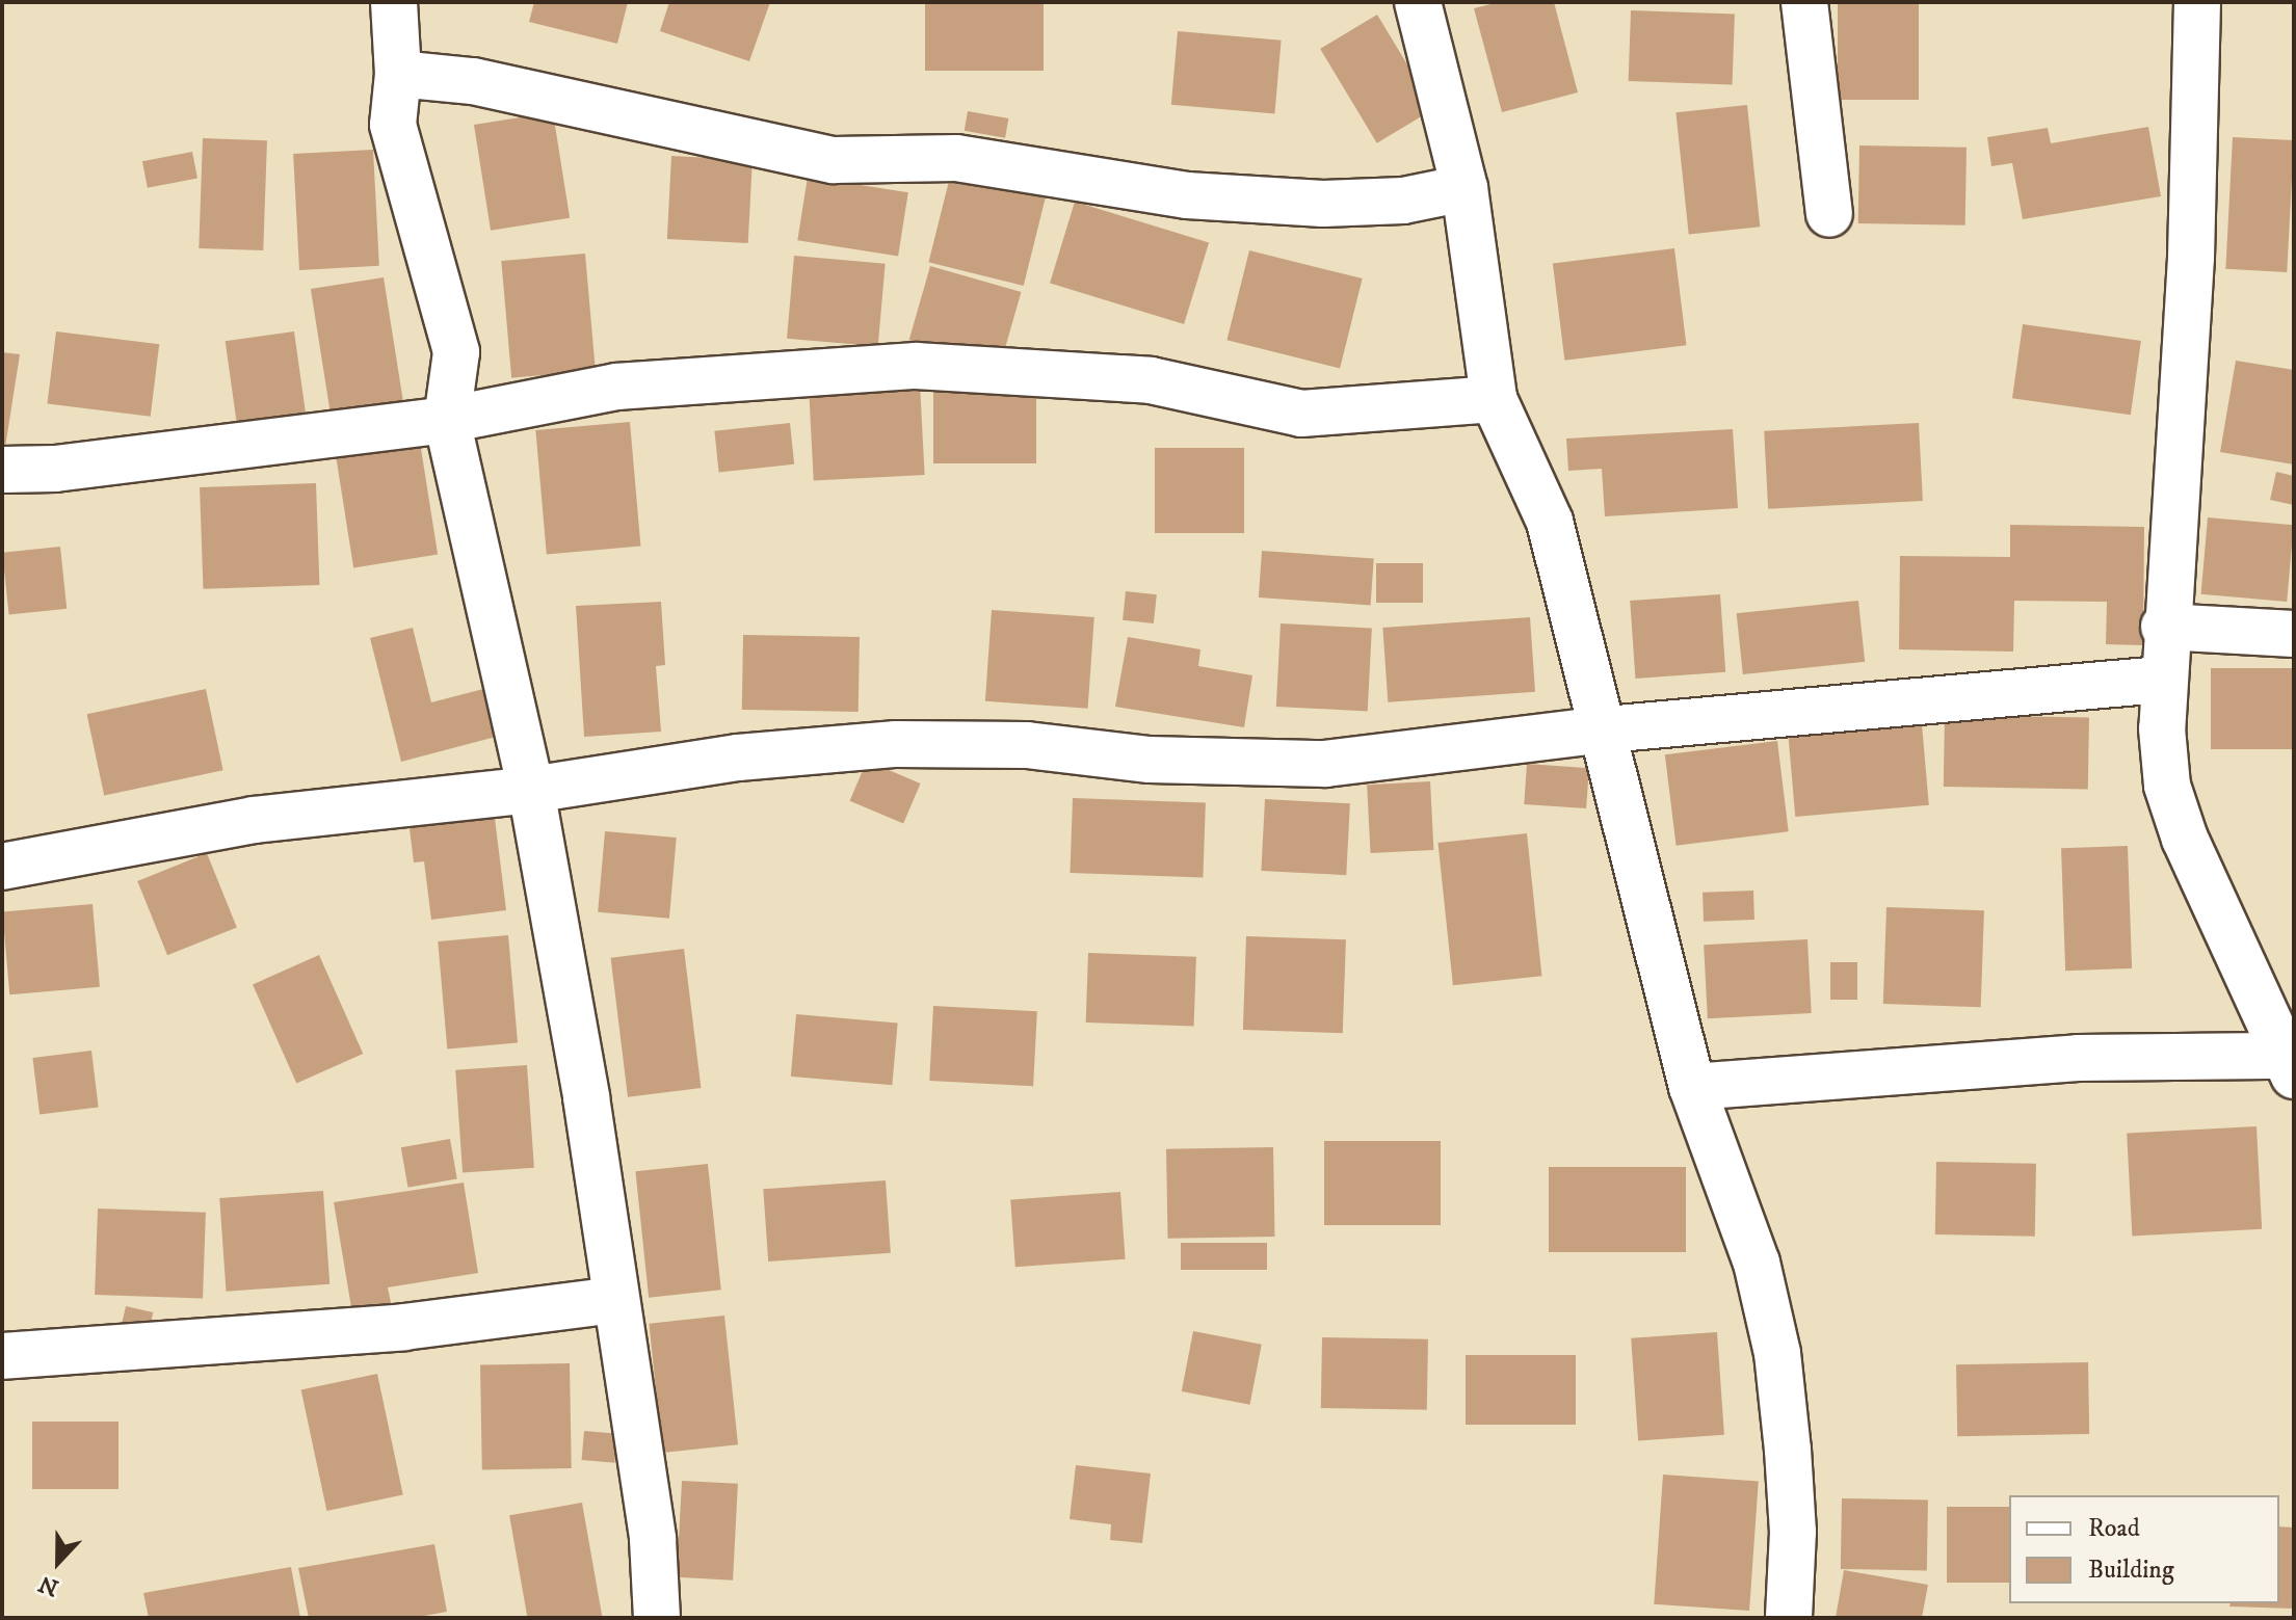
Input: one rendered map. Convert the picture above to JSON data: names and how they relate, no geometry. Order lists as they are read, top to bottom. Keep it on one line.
{"legend":["Road","Building"],"north":"bottom"}
